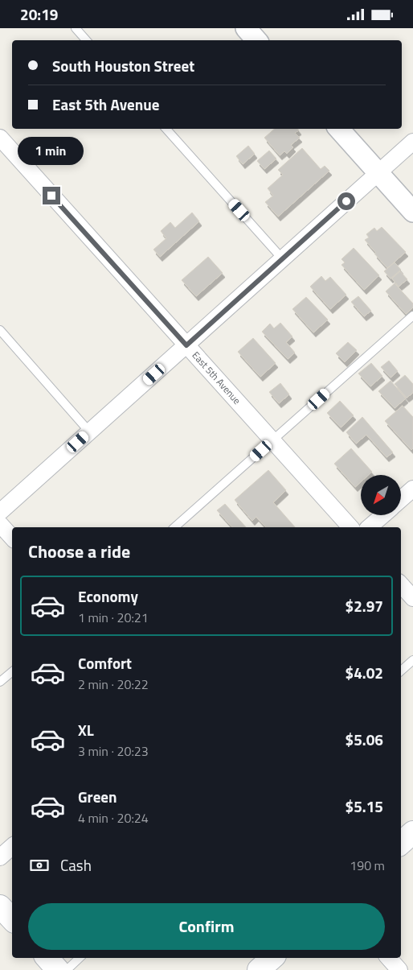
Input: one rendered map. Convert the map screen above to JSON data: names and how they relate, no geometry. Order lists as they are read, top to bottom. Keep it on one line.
{"streets":{"street":["East 5th Avenue"]},"north":"bottom left","page":{"status":"20:19","banner":["South Houston Street","East 5th Avenue"],"bubble":"1 min","heading":"Choose a ride","list":[{"name":"Economy","note":"1 min · 20:21","value":"$2.97"},{"name":"Comfort","note":"2 min · 20:22","value":"$4.02"},{"name":"XL","note":"3 min · 20:23","value":"$5.06"},{"name":"Green","note":"4 min · 20:24","value":"$5.15"}],"pay":["Cash","190 m"],"buttons":"Confirm"}}
